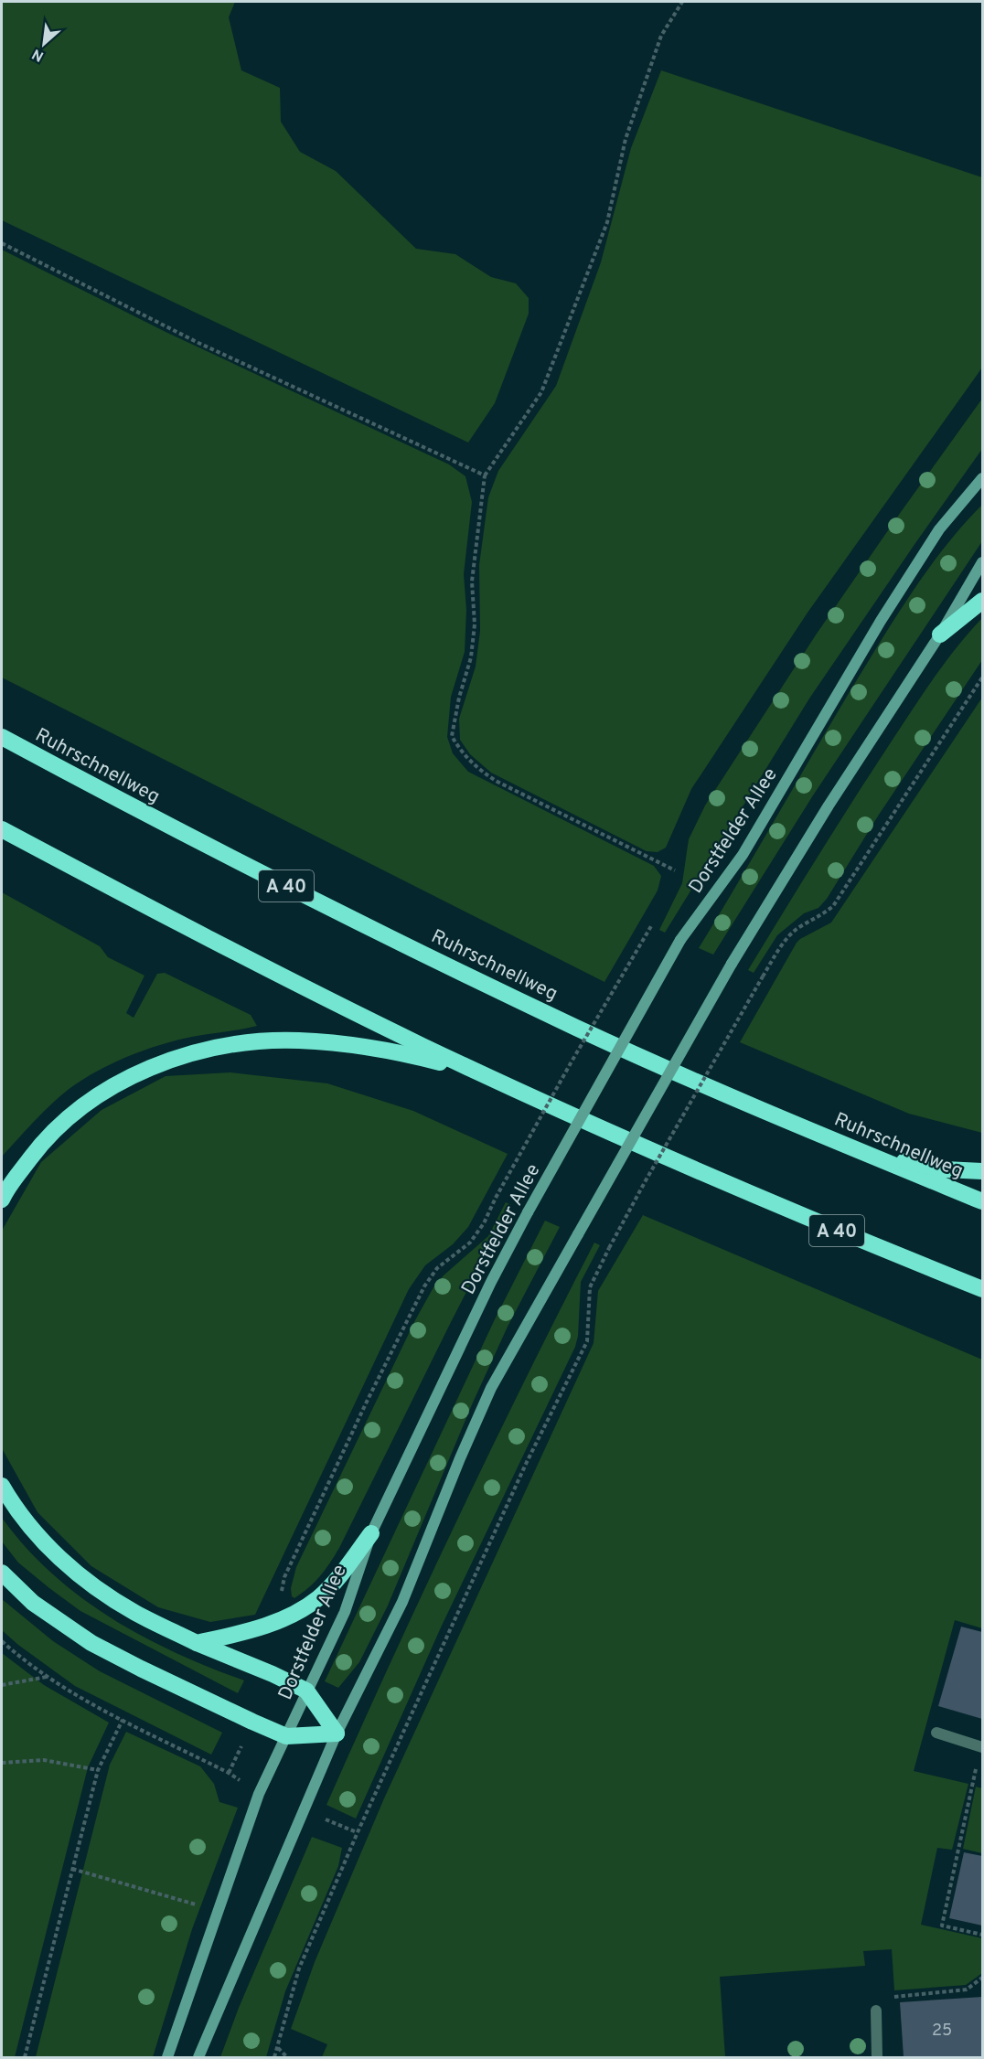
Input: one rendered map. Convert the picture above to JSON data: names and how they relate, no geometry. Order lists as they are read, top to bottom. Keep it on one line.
{"streets":{"highway":["Ruhrschnellweg","A 40"],"main road":["Dorstfelder Allee"]},"house_numbers":["25"],"north":"bottom left"}
